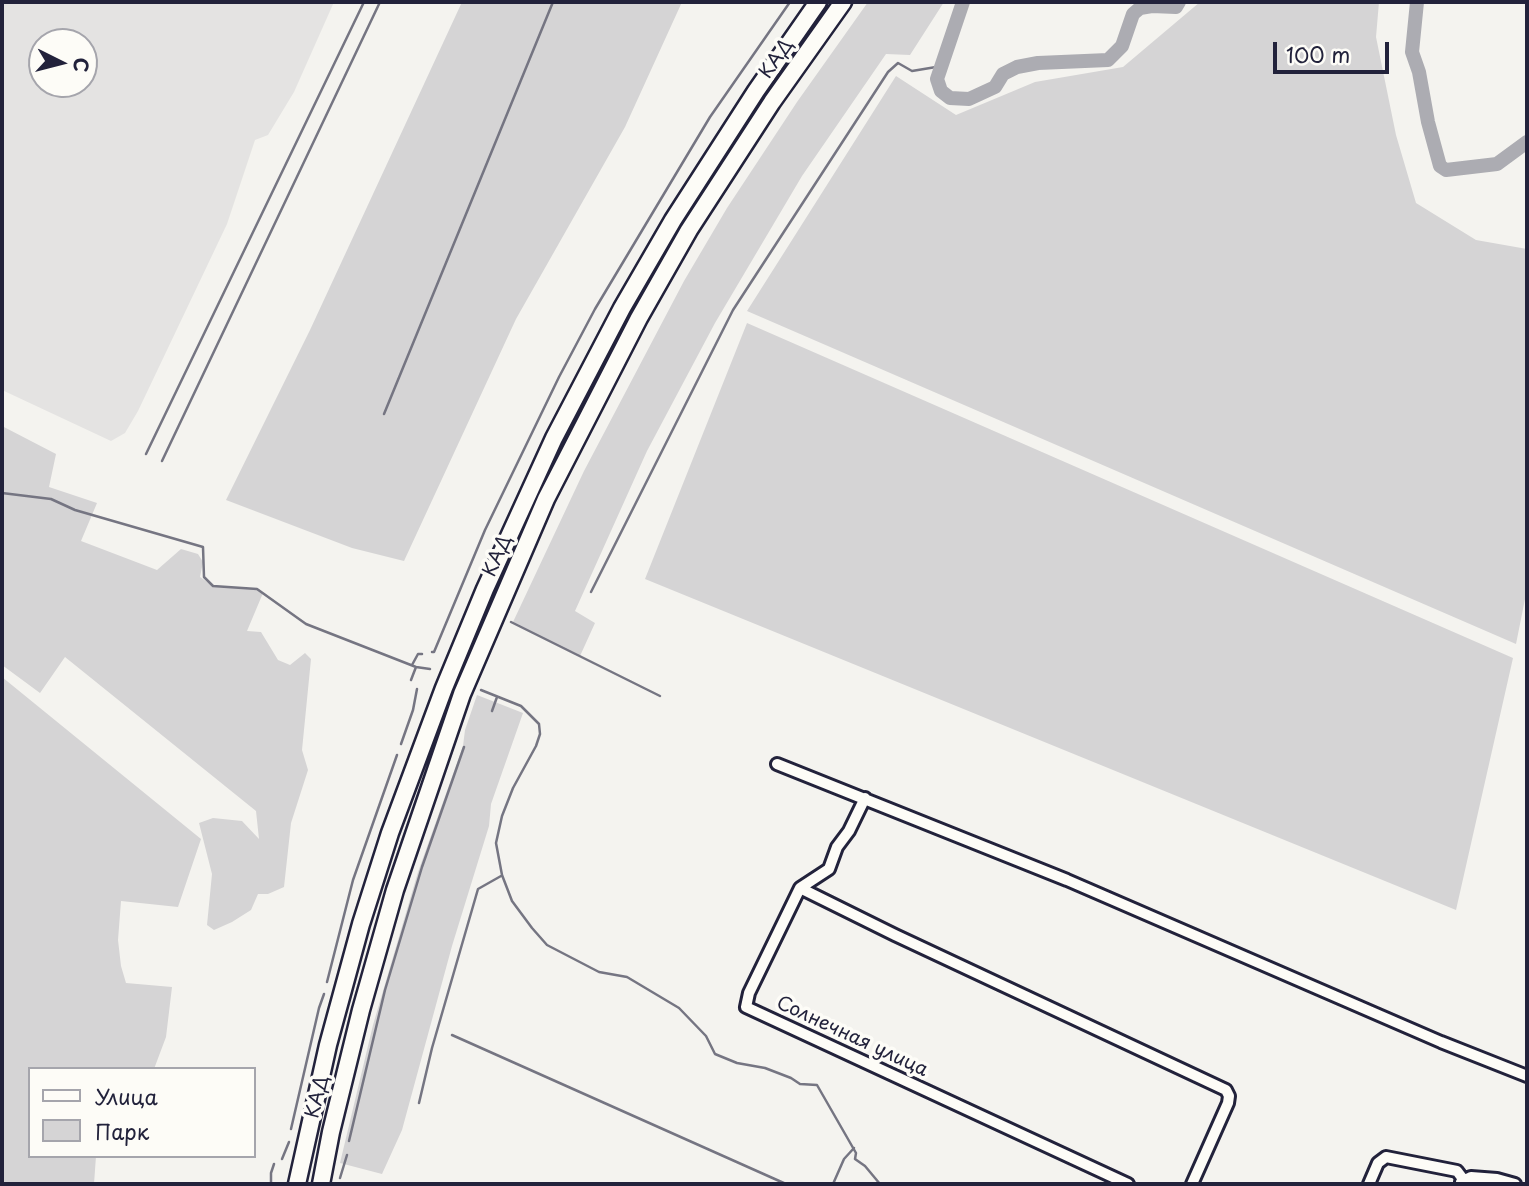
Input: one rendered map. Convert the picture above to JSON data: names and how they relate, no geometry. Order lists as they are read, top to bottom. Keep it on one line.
{"streets":{"highway":["КАД"],"street":["Солнечная улица"]},"legend":["Улица","Парк"],"scale_bar":"100 m","north":"right"}
